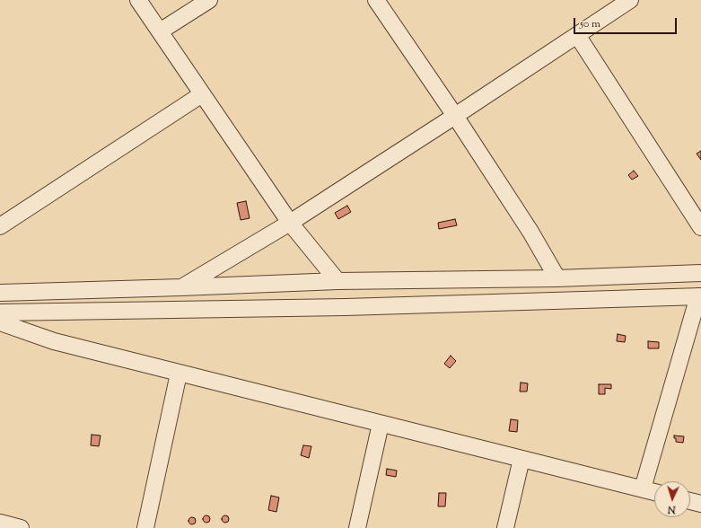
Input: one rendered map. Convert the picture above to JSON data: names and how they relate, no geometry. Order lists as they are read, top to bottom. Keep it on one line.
{"scale_bar":"50 m","north":"bottom"}
